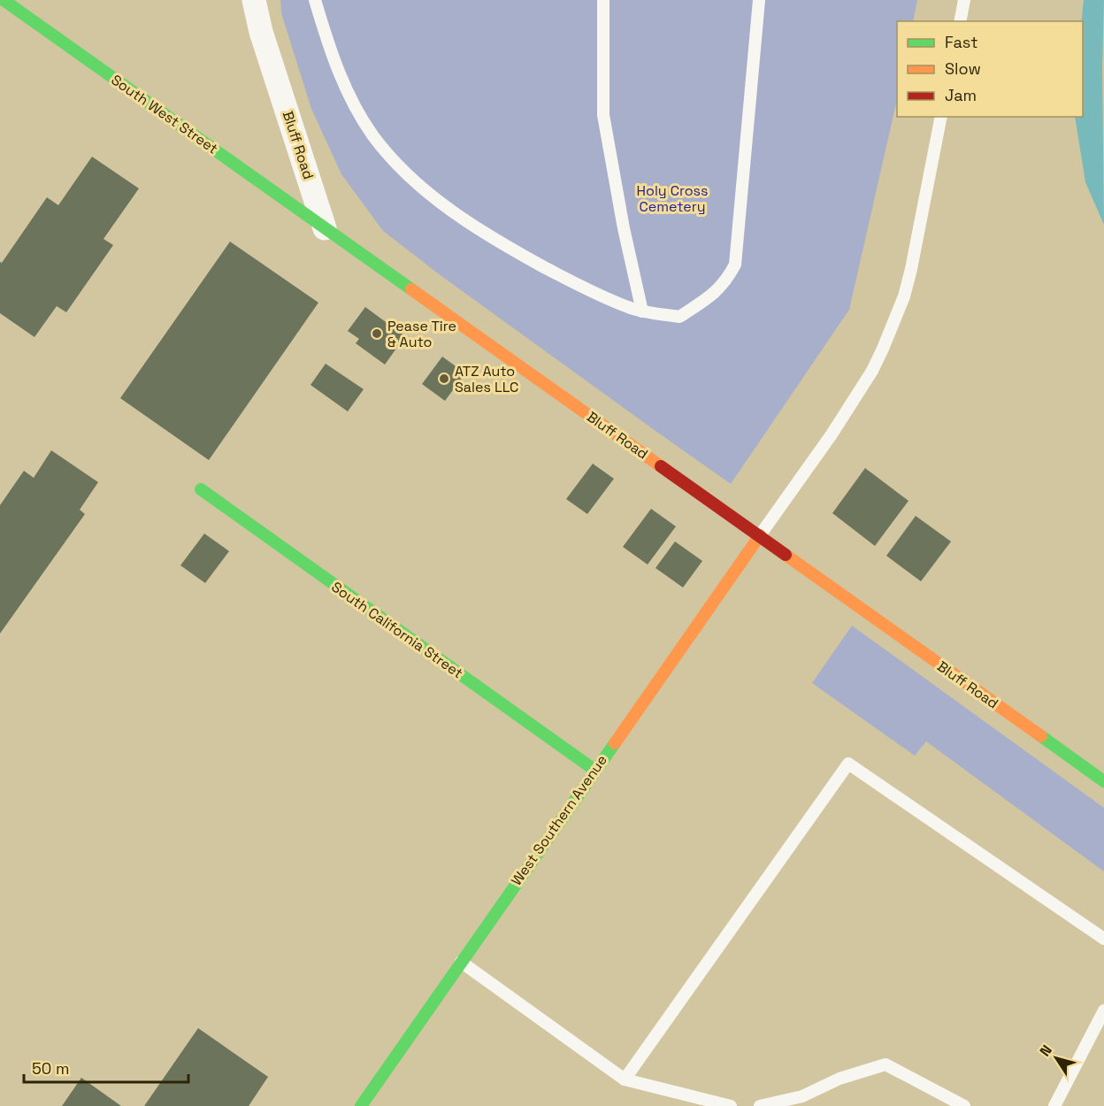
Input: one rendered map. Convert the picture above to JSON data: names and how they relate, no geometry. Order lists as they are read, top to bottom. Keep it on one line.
{"streets":{"main road":["South West Street","Bluff Road","South California Street","West Southern Avenue"]},"crossings":[["South West Street","Bluff Road"],["Bluff Road","West Southern Avenue"],["South California Street","West Southern Avenue"]],"parks":["Holy Cross Cemetery"],"places":["Pease Tire & Auto","ATZ Auto Sales LLC"],"legend":["Fast","Slow","Jam"],"scale_bar":"50 m","north":"top left"}
